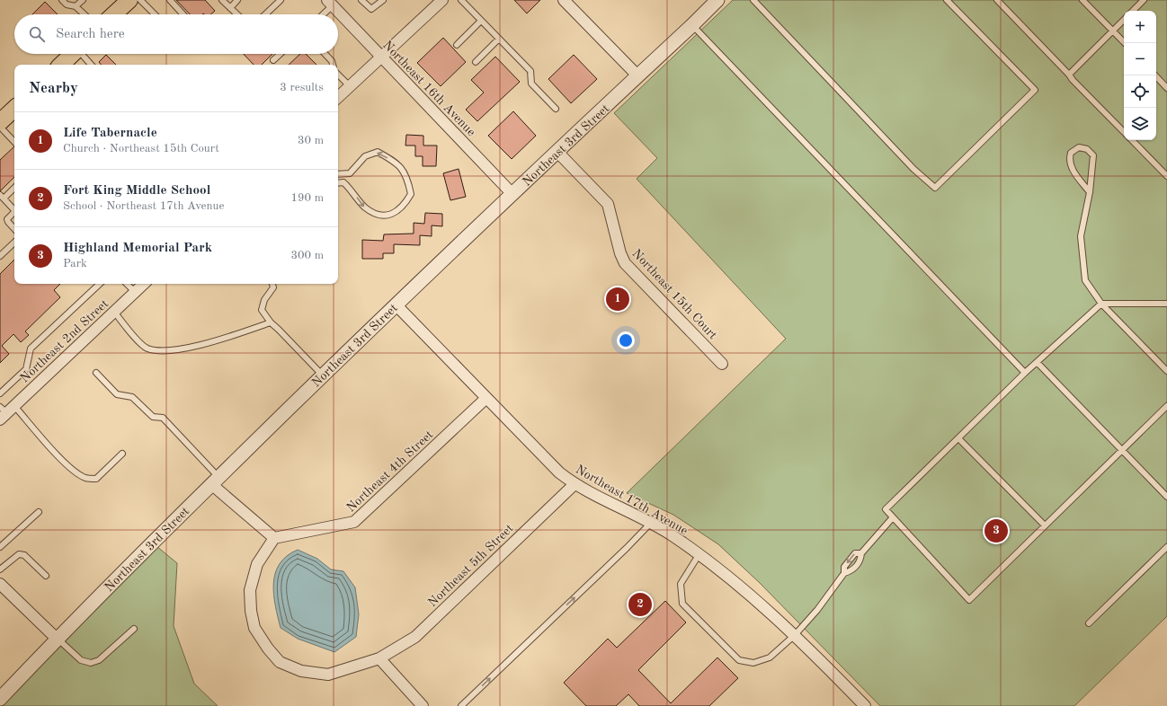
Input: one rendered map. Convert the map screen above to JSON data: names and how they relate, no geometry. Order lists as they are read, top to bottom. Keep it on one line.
{"streets":{"street":["Northeast 16th Avenue","Northeast 3rd Street","Northeast 15th Court","Northeast 2nd Street","Northeast 4th Street","Northeast 17th Avenue","Northeast 5th Street"]},"crossings":[["Northeast 16th Avenue","Northeast 3rd Street"],["Northeast 3rd Street","Northeast 15th Court"],["Northeast 3rd Street","Northeast 17th Avenue"],["Northeast 4th Street","Northeast 17th Avenue"],["Northeast 4th Street","Northeast 5th Street"],["Northeast 17th Avenue","Northeast 5th Street"]],"page":{"map_buttons":["+","−"],"search":"Search here","heading":["Nearby","3 results"],"list":[{"mark":"1","name":"Life Tabernacle","note":"Church · Northeast 15th Court","value":"30 m"},{"mark":"2","name":"Fort King Middle School","note":"School · Northeast 17th Avenue","value":"190 m"},{"mark":"3","name":"Highland Memorial Park","note":"Park","value":"300 m"}],"pins":["1","3","2"]}}
